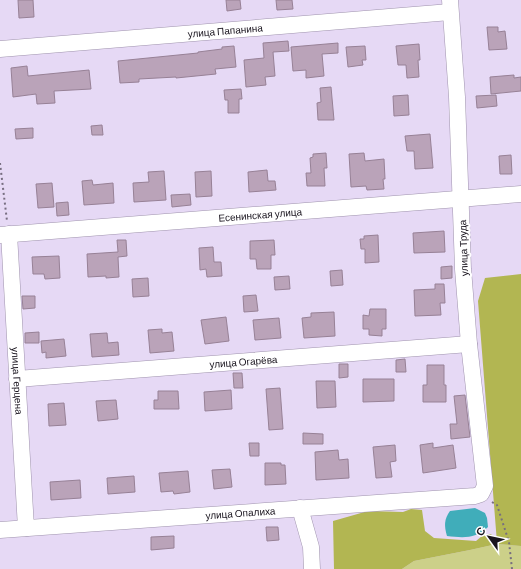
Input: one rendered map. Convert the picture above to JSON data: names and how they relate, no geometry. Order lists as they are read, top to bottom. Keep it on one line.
{"streets":{"street":["улица Папанина","Есенинская улица","улица Труда","улица Огарёва","улица Герцена","улица Опалиха"]},"crossings":[["улица Папанина","улица Труда"],["Есенинская улица","улица Труда"],["Есенинская улица","улица Герцена"],["улица Труда","улица Огарёва"],["улица Труда","улица Опалиха"],["улица Огарёва","улица Герцена"],["улица Герцена","улица Опалиха"]],"north":"top left"}
